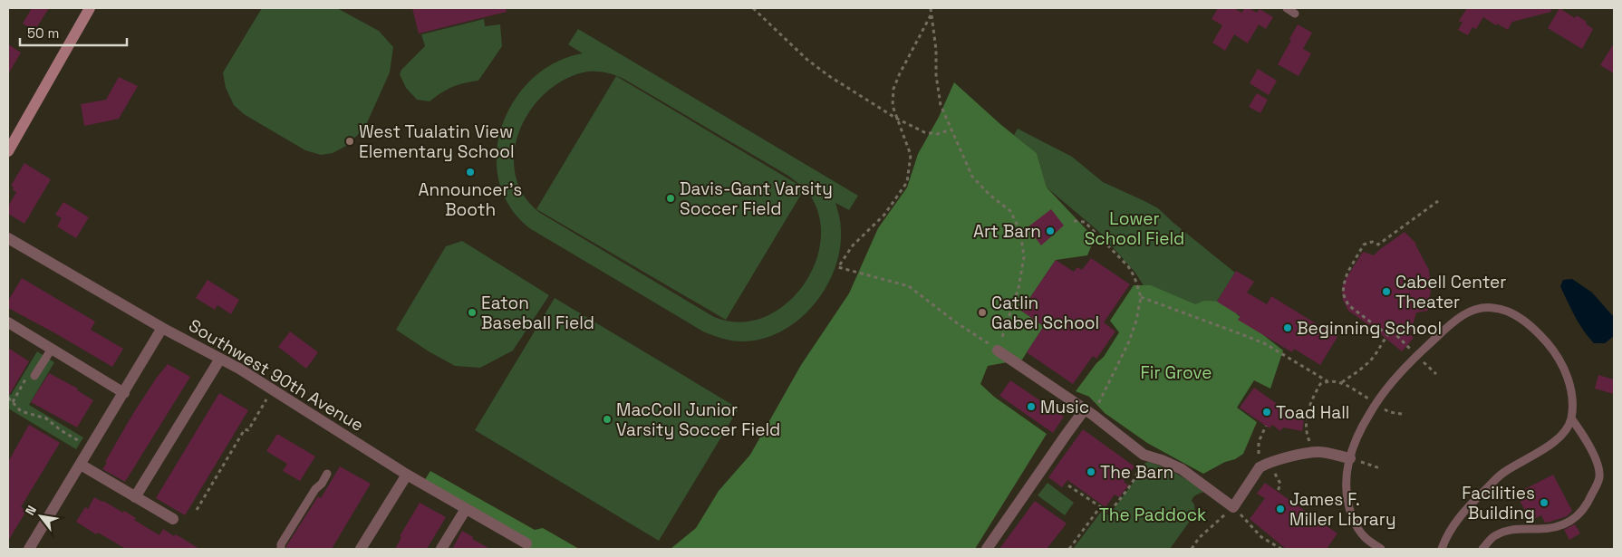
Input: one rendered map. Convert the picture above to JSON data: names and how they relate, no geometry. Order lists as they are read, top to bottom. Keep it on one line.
{"streets":{"street":["Southwest 90th Avenue"]},"parks":["Lower School Field","Fir Grove","The Paddock"],"places":["West Tualatin View Elementary School","Announcer's Booth","Davis-Gant Varsity Soccer Field","Art Barn","Cabell Center Theater","Eaton Baseball Field","Catlin Gabel School","Beginning School","Music","Toad Hall","MacColl Junior Varsity Soccer Field","The Barn","Facilities Building","James F. Miller Library"],"scale_bar":"50 m","north":"top left"}
